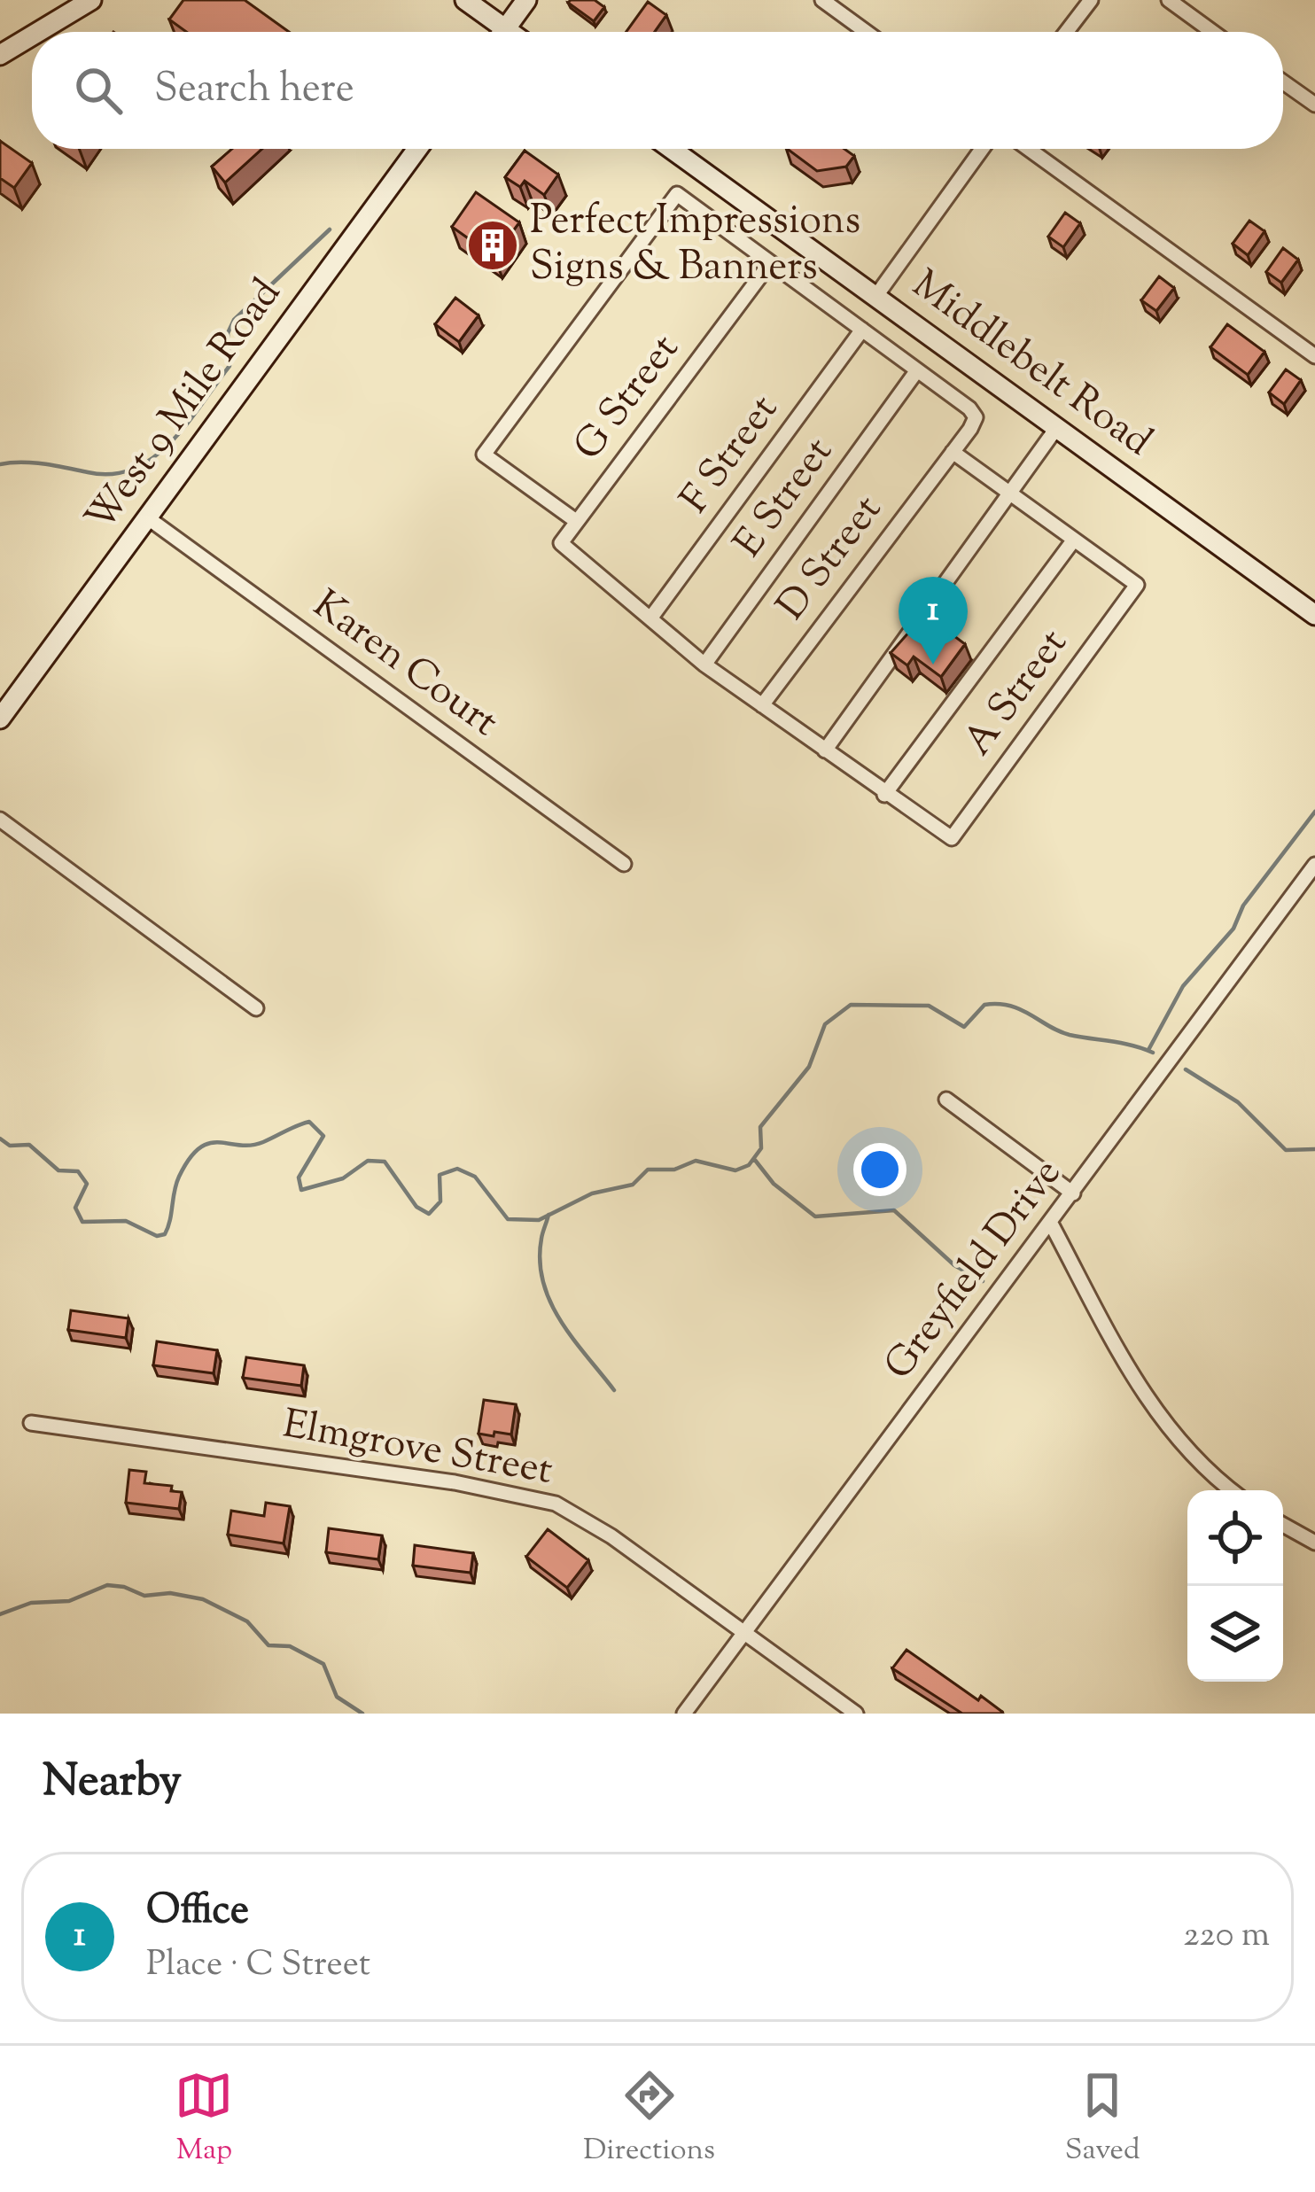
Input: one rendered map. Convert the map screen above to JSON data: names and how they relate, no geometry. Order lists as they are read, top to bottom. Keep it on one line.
{"streets":{"street":["Middlebelt Road","G Street","West 9 Mile Road","F Street","E Street","D Street","Karen Court","A Street","Greyfield Drive","Elmgrove Street"]},"crossings":[["West 9 Mile Road","Karen Court"],["E Street","D Street"],["D Street","A Street"],["Greyfield Drive","Elmgrove Street"]],"places":{"building":["Perfect Impressions Signs & Banners"]},"page":{"search":"Search here","pins":"1","heading":"Nearby","list":[{"mark":"1","name":"Office","note":"Place · C Street","value":"220 m"}],"nav":["Map","Directions","Saved"]}}
